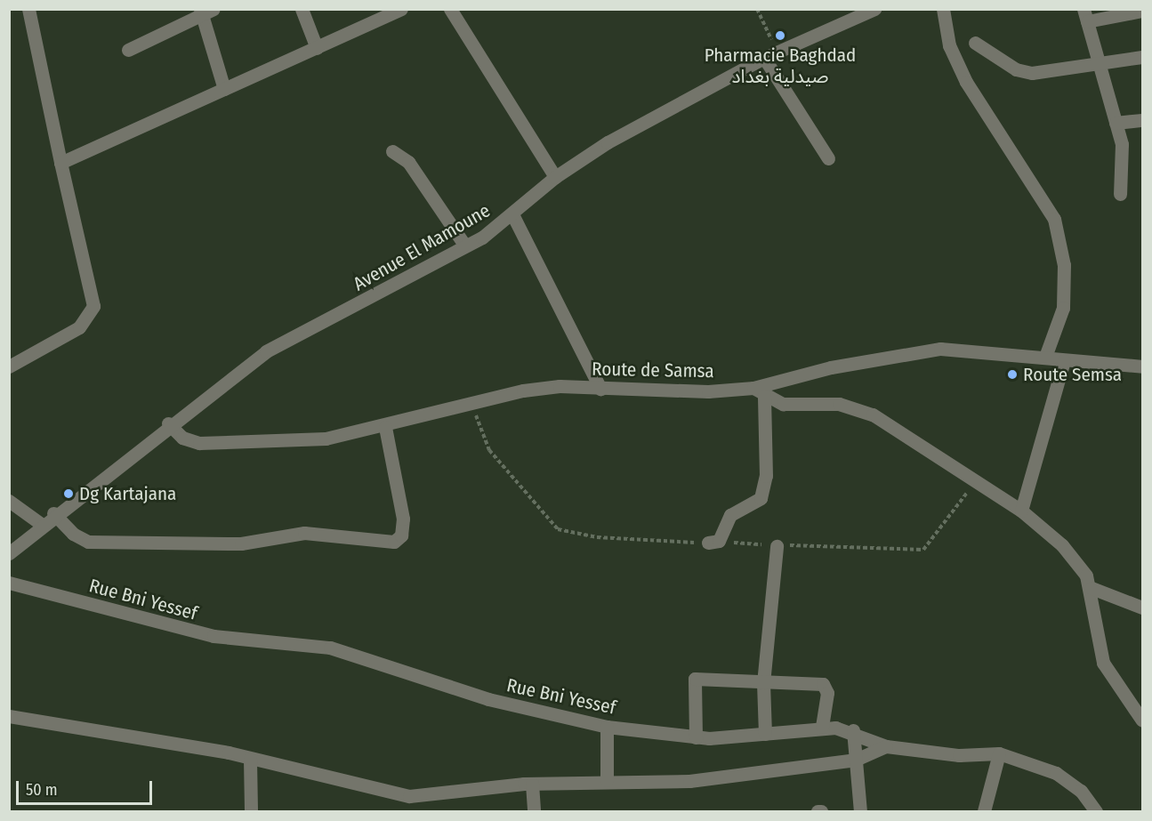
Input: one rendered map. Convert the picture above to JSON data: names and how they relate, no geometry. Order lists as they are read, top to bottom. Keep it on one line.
{"streets":{"street":["Avenue El Mamoune","Route de Samsa","Rue Bni Yessef"]},"crossings":[["Avenue El Mamoune","Route de Samsa"]],"places":["Pharmacie Baghdad صيدلية بغداد","Route Semsa","Dg Kartajana"],"scale_bar":"50 m"}
